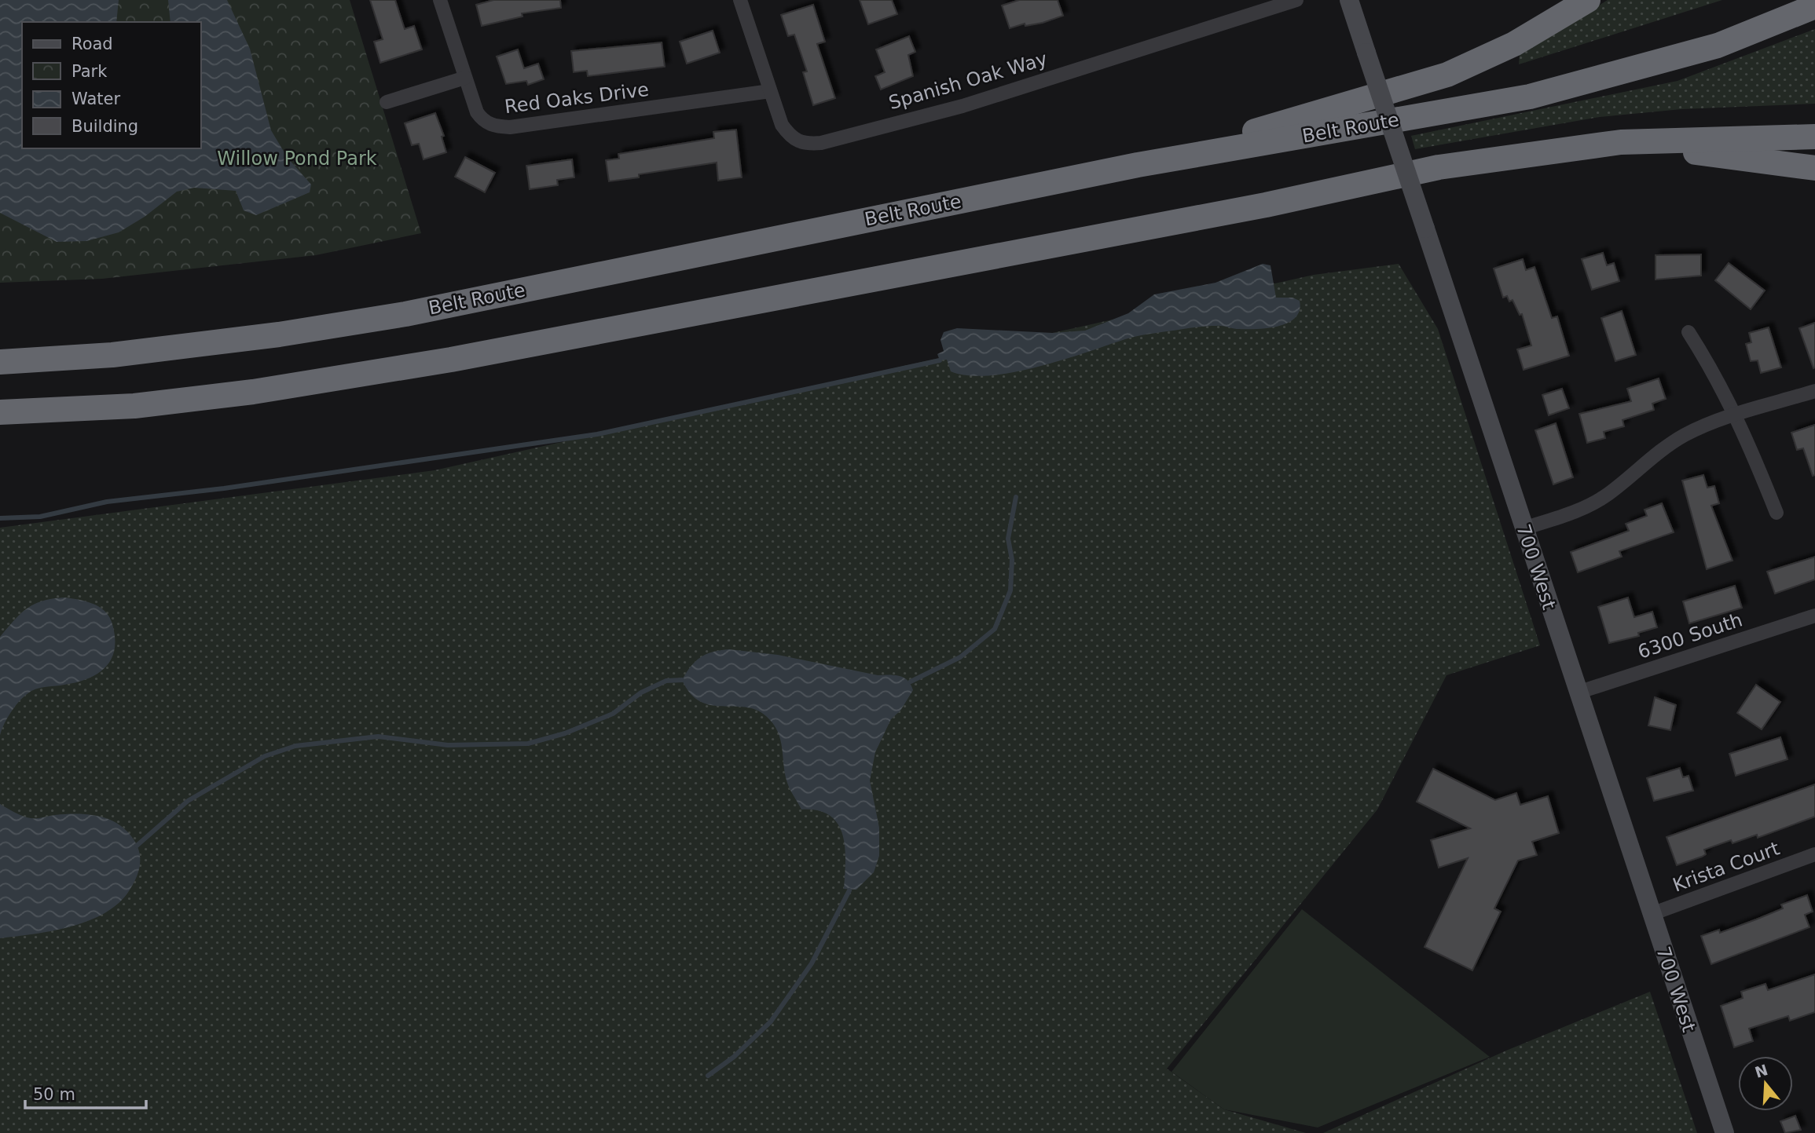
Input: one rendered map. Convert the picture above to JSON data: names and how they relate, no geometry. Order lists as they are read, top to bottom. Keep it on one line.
{"streets":{"highway":["Belt Route"],"main road":["700 West"],"street":["Spanish Oak Way","Red Oaks Drive","6300 South","Krista Court"]},"crossings":[["Spanish Oak Way","Red Oaks Drive"],["700 West","6300 South"],["700 West","Krista Court"]],"parks":["Willow Pond Park"],"legend":["Road","Park","Water","Building"],"scale_bar":"50 m","north":"top"}
